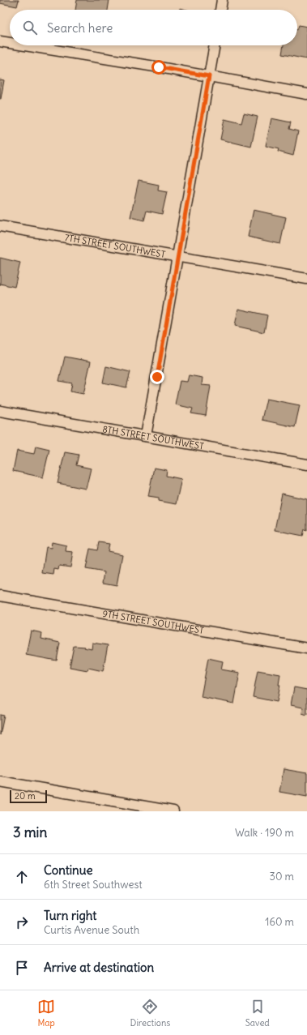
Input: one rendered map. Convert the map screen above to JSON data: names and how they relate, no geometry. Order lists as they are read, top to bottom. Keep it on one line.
{"streets":{"street":["7TH STREET SOUTHWEST","8TH STREET SOUTHWEST","9TH STREET SOUTHWEST"]},"scale_bar":"20 m","page":{"search":"Search here","scale":"20 m","heading":["3 min","Walk · 190 m"],"list":[["Continue","6th Street Southwest","30 m"],["Turn right","Curtis Avenue South","160 m"],"Arrive at destination"],"nav":["Map","Directions","Saved"]}}
